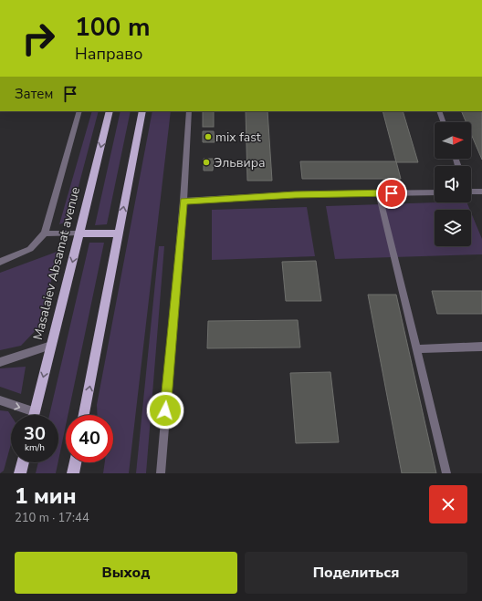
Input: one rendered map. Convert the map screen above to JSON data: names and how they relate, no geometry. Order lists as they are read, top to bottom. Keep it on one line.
{"streets":{"main road":["Masalaiev Absamat avenue"]},"places":["mix fast","Эльвира"],"north":"right","page":{"turn":["100 m","Направо"],"then":"Затем","speed":"30 km/h","limit":"40","heading":["1 мин","210 m · 17:44"],"buttons":["Выход","Поделиться"]}}
